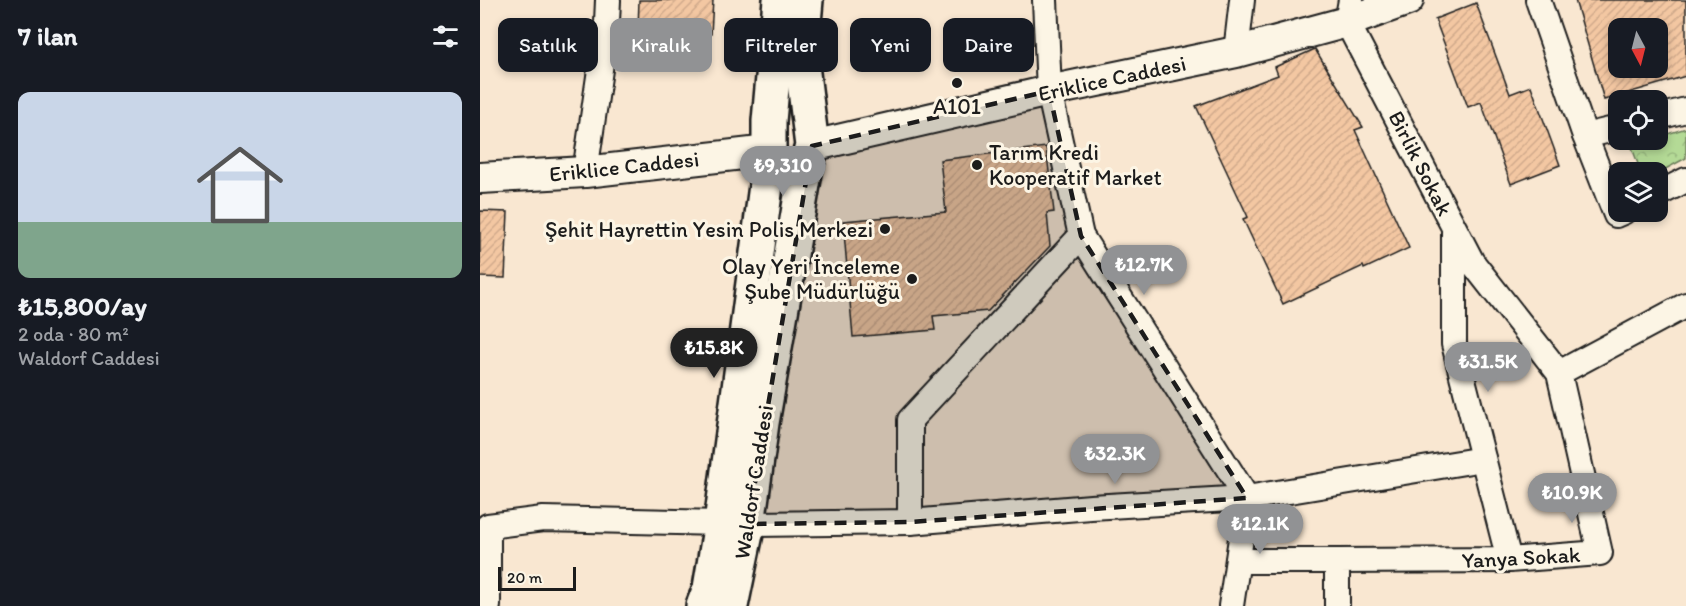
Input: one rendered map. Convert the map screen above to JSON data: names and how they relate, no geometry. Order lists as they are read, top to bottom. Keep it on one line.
{"streets":{"main road":["Waldorf Caddesi"],"street":["Eriklice Caddesi","Birlik Sokak","Yanya Sokak"]},"crossings":[["Eriklice Caddesi","Birlik Sokak"],["Eriklice Caddesi","Waldorf Caddesi"],["Birlik Sokak","Yanya Sokak"]],"places":["A101","Tarım Kredi Kooperatif Market","Şehit Hayrettin Yesin Polis Merkezi","Olay Yeri İnceleme Şube Müdürlüğü"],"scale_bar":"20 m","north":"bottom","page":{"heading":"7 ilan","chip":["Satılık","Kiralık","Filtreler","Yeni","Daire"],"list":[{"name":"₺15,800/ay","note":"2 oda · 80 m² · Waldorf Caddesi"}],"price":["₺9,310","₺12.7K","₺15.8K","₺31.5K","₺32.3K","₺10.9K","₺12.1K"],"scale":"20 m"}}
